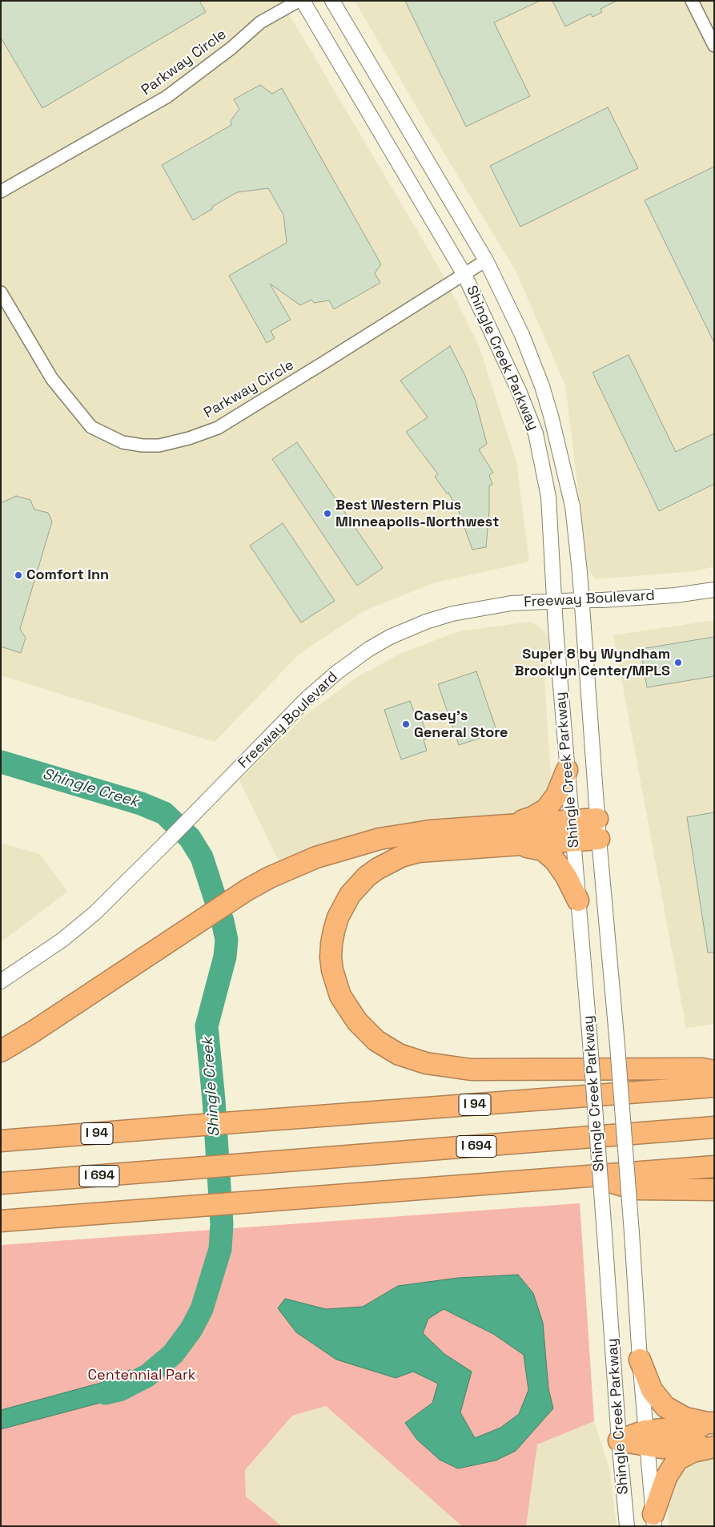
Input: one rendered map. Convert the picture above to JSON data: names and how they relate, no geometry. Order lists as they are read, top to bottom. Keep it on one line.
{"streets":{"highway":["I 94","I 694"],"street":["Parkway Circle","Shingle Creek Parkway","Freeway Boulevard"]},"crossings":[["Parkway Circle","Shingle Creek Parkway"],["Shingle Creek Parkway","Freeway Boulevard"]],"water":["Shingle Creek"],"parks":["Centennial Park"],"places":["Best Western Plus Minneapolis-Northwest","Comfort Inn","Super 8 by Wyndham Brooklyn Center/MPLS","Casey's General Store"]}
